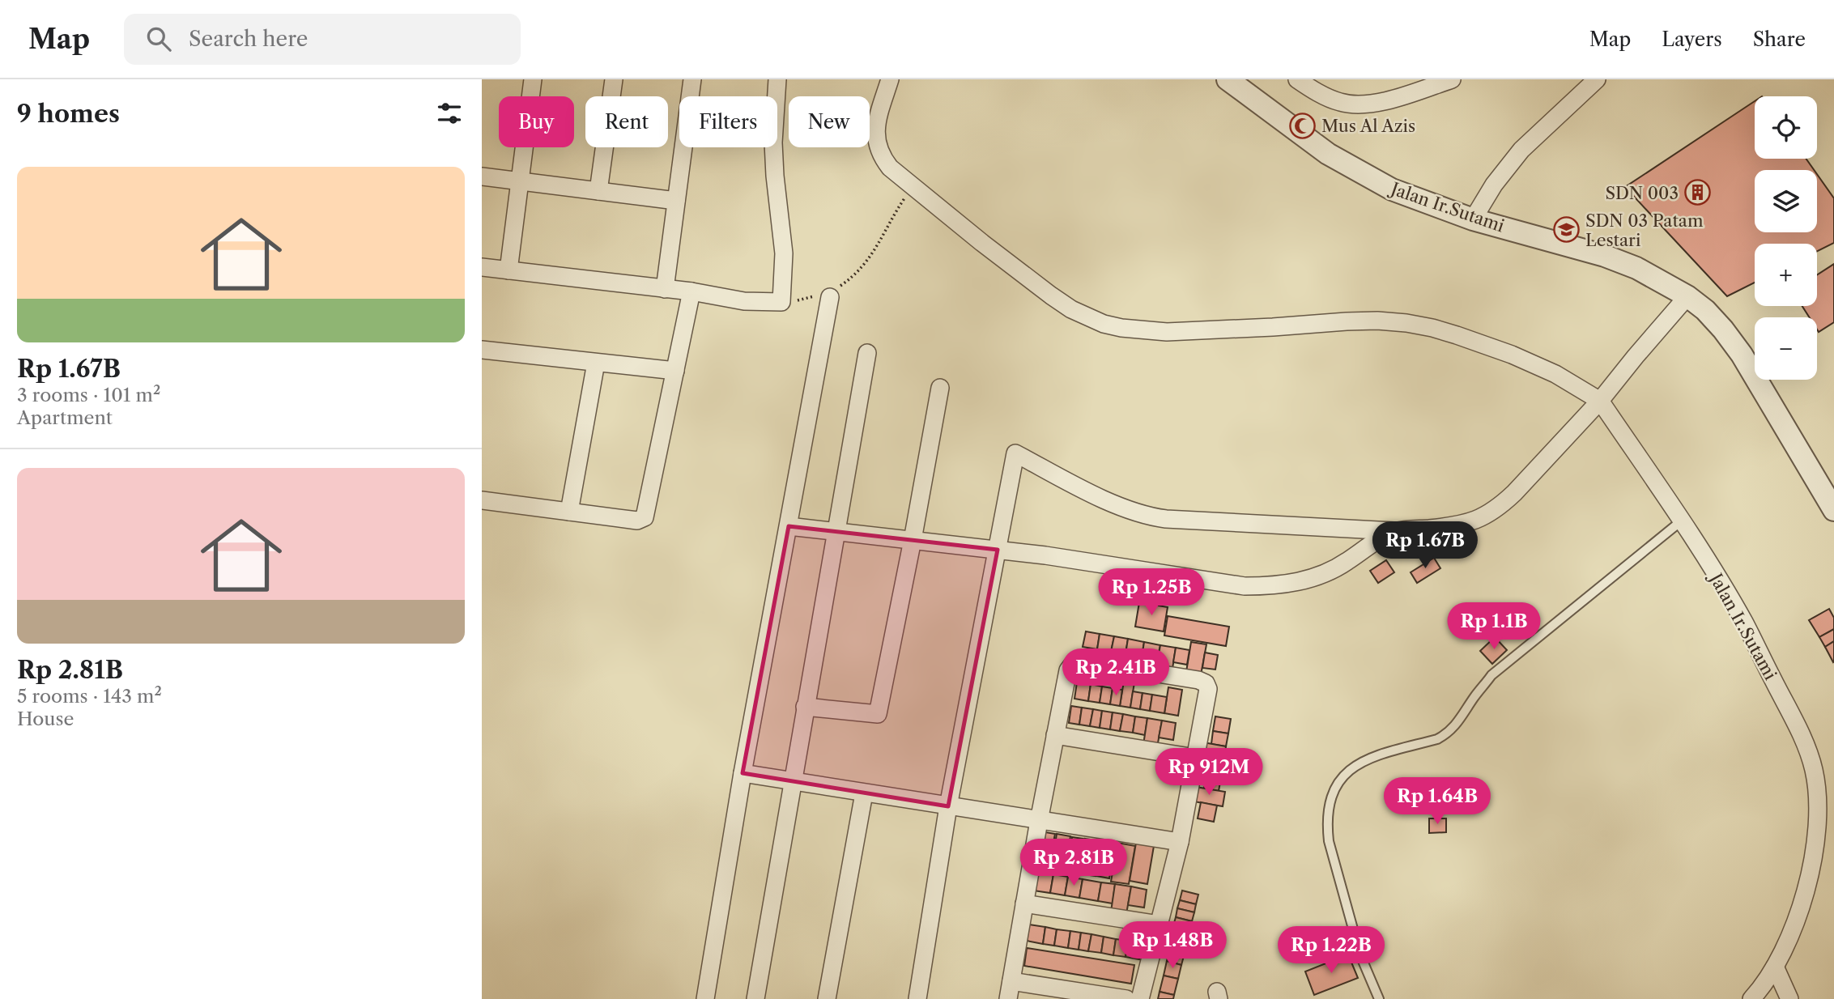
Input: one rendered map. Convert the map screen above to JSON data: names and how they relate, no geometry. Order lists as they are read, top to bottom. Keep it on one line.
{"streets":{"street":["Jalan Ir.Sutami"]},"places":{"mosque":["Mus Al Azis"],"building":["SDN 003"],"school or university":["SDN 03 Patam Lestari"]},"page":{"header":"Map","search":"Search here","nav":["Map","Layers","Share"],"heading":"9 homes","map_buttons":["+","−"],"chip":["Buy","Rent","Filters","New"],"list":[{"name":"Rp 1.67B","note":"3 rooms · 101 m² · Apartment"},{"name":"Rp 2.81B","note":"5 rooms · 143 m² · House"}],"price":["Rp 1.67B","Rp 1.25B","Rp 1.1B","Rp 2.41B","Rp 912M","Rp 1.64B","Rp 2.81B","Rp 1.48B","Rp 1.22B"]}}
